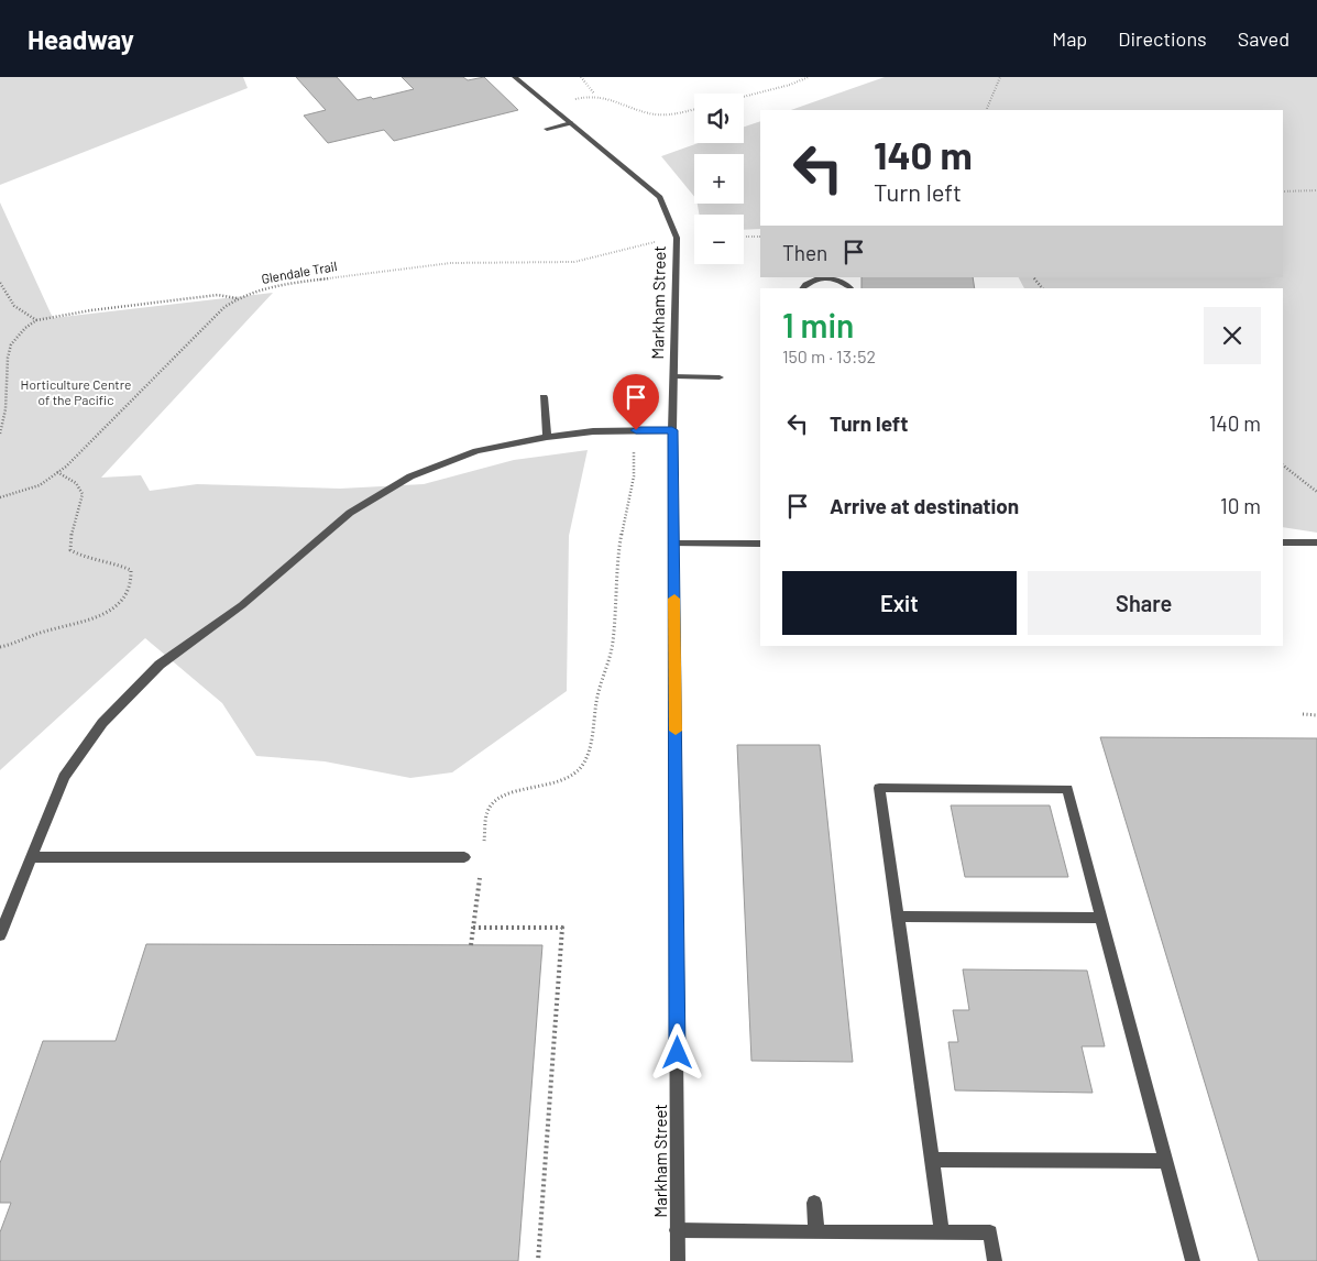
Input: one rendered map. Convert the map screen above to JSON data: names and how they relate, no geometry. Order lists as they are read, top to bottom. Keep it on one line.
{"streets":{"street":["Markham Street"],"path":["Glendale Trail"]},"crossings":[["Glendale Trail","Markham Street"]],"parks":["Horticulture Centre of the Pacific"],"page":{"header":"Headway","nav":["Map","Directions","Saved"],"map_buttons":["+","−"],"turn":["140 m","Turn left"],"then":"Then","heading":["1 min","150 m · 13:52"],"list":[{"name":"Turn left","value":"140 m"},{"name":"Arrive at destination","value":"10 m"}],"buttons":["Exit","Share"]}}
